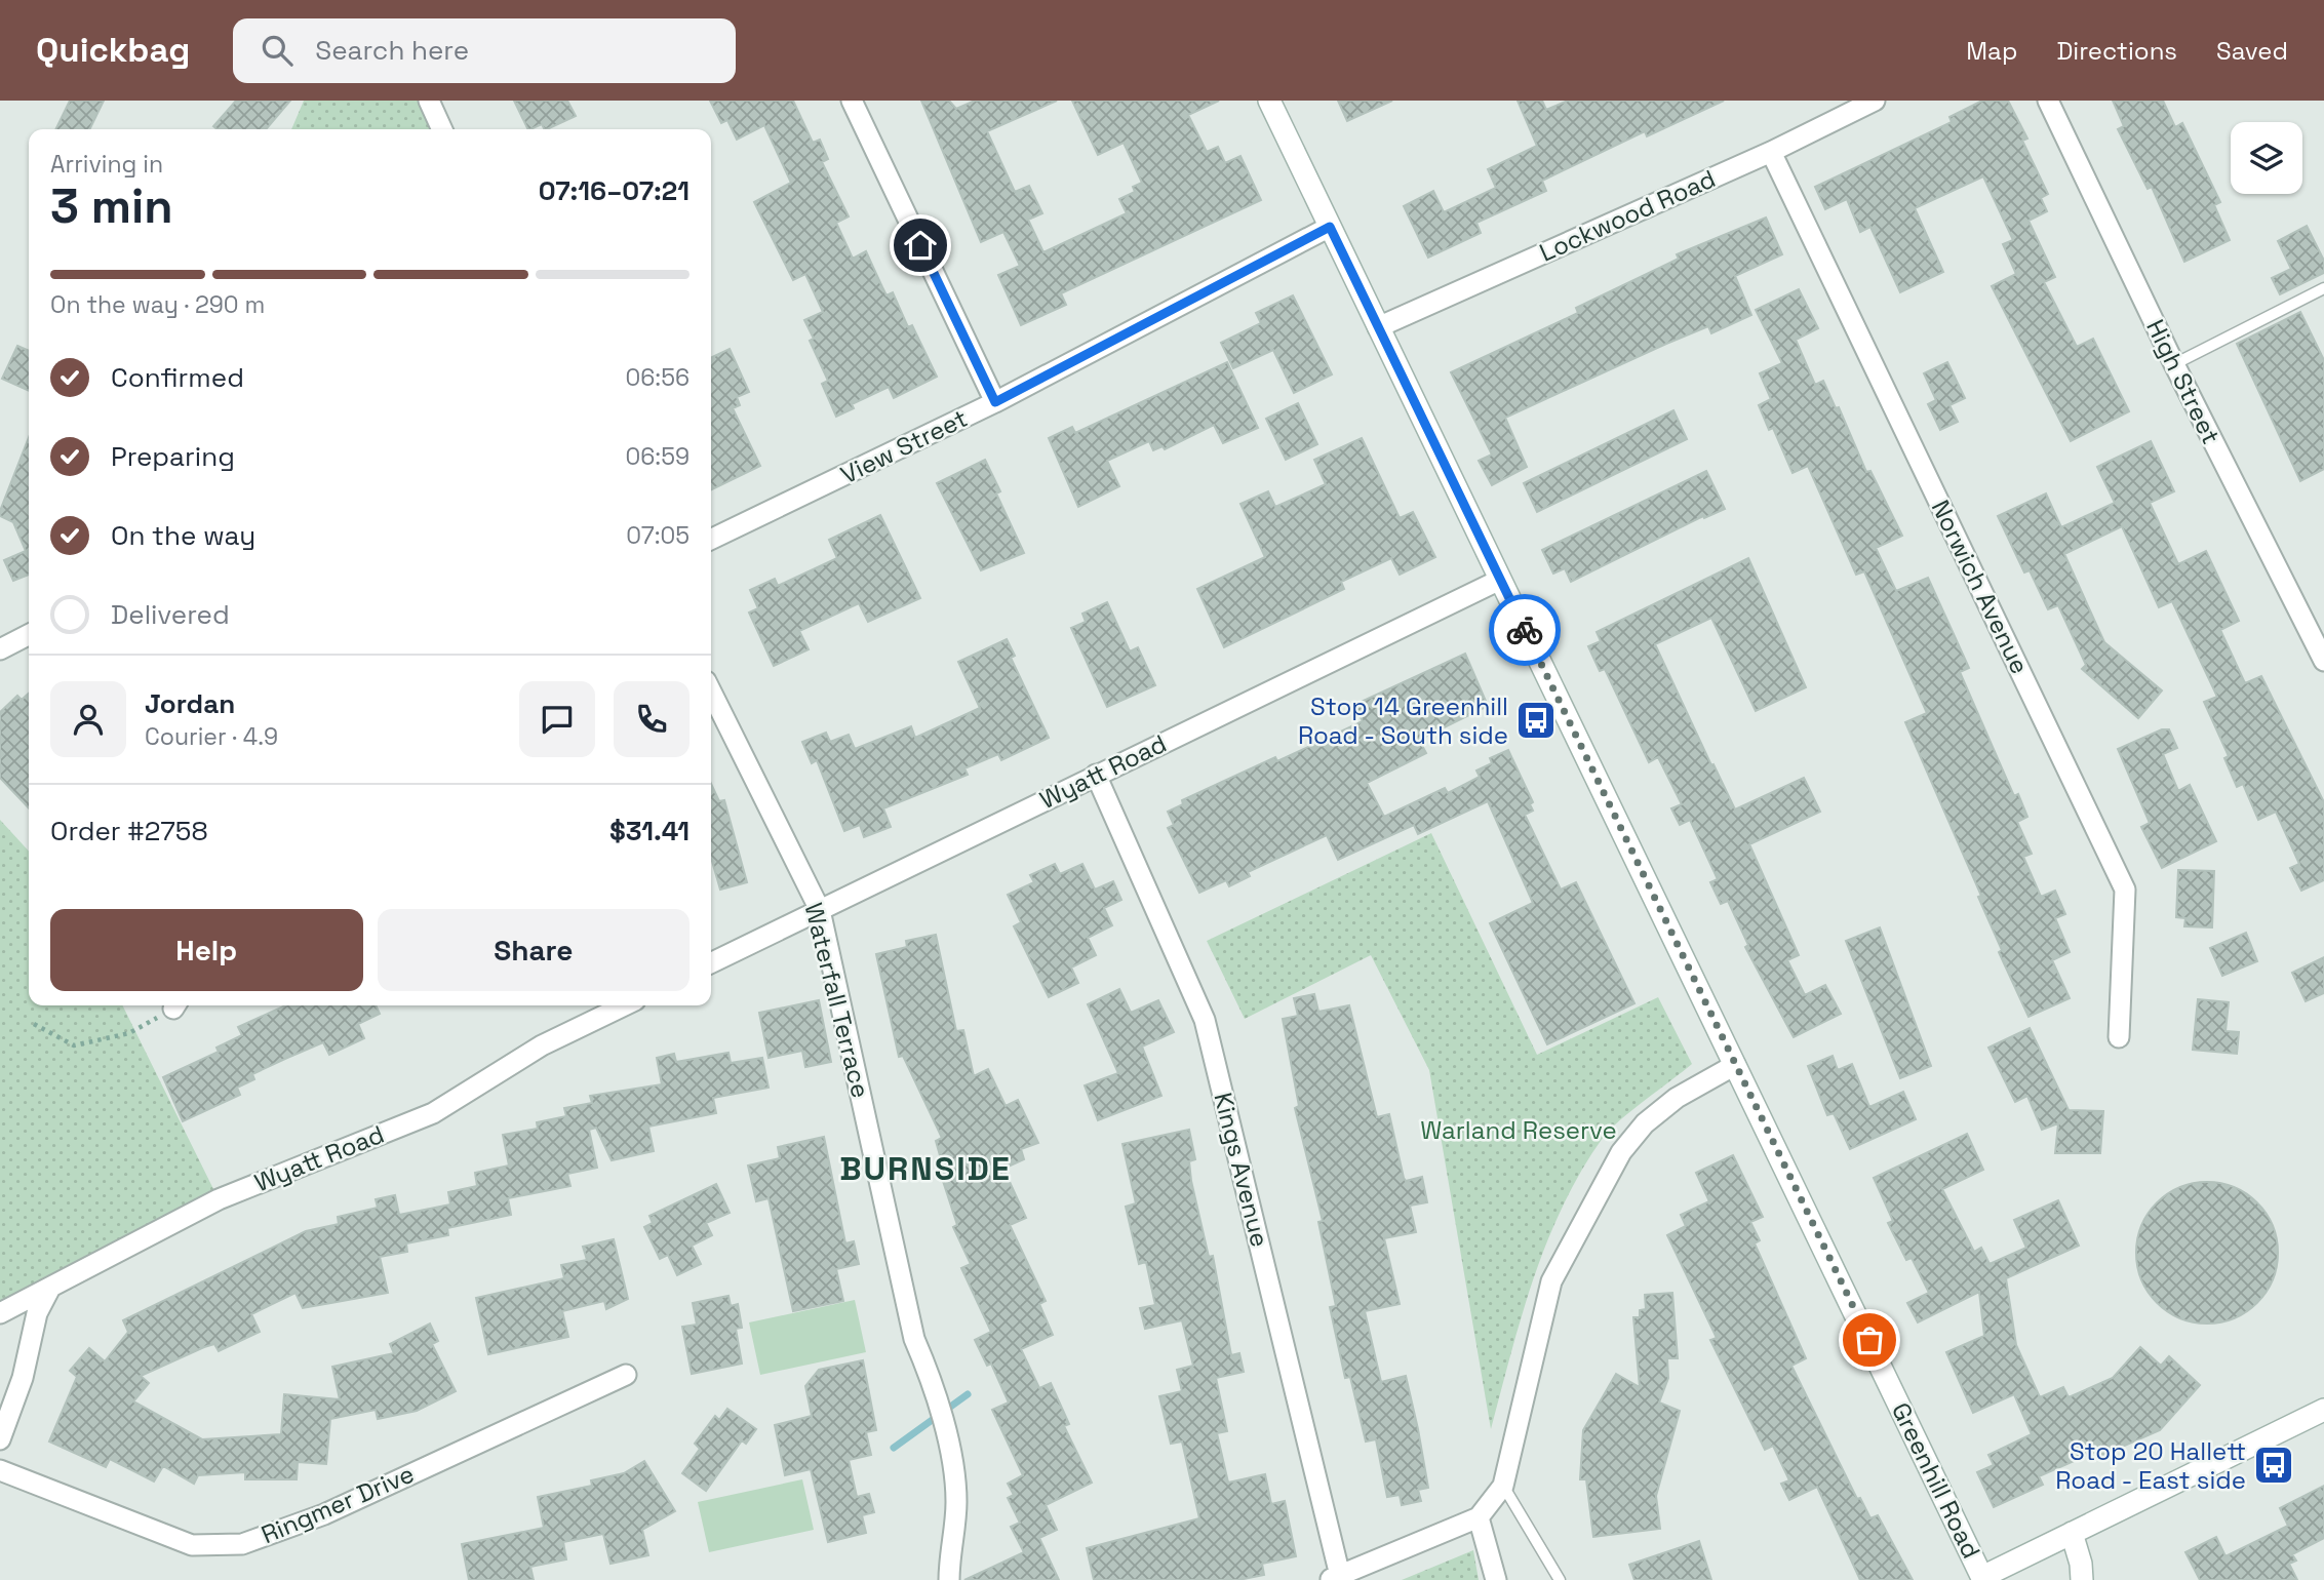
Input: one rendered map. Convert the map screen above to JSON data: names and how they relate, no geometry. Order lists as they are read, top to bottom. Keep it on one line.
{"streets":{"main road":["Greenhill Road"],"street":["Lockwood Road","High Street","View Street","Norwich Avenue","Wyatt Road","Waterfall Terrace","Kings Avenue","Ringmer Drive"]},"crossings":[["Lockwood Road","Norwich Avenue"],["Lockwood Road","Greenhill Road"],["View Street","Greenhill Road"],["Wyatt Road","Waterfall Terrace"],["Wyatt Road","Kings Avenue"],["Wyatt Road","Greenhill Road"]],"districts":["BURNSIDE"],"parks":["Warland Reserve"],"places":{"bus stop":["Stop 14 Greenhill Road - South side","Stop 20 Hallett Road - East side"]},"page":{"header":"Quickbag","search":"Search here","nav":["Map","Directions","Saved"],"heading":["3 min","Arriving in","07:16–07:21"],"panel":["Jordan","Courier · 4.9","Order #2758","$31.41"],"bar":"On the way · 290 m","list":[["Confirmed","06:56"],["Preparing","06:59"],["On the way","07:05"],"Delivered"],"buttons":["Help","Share"]}}
